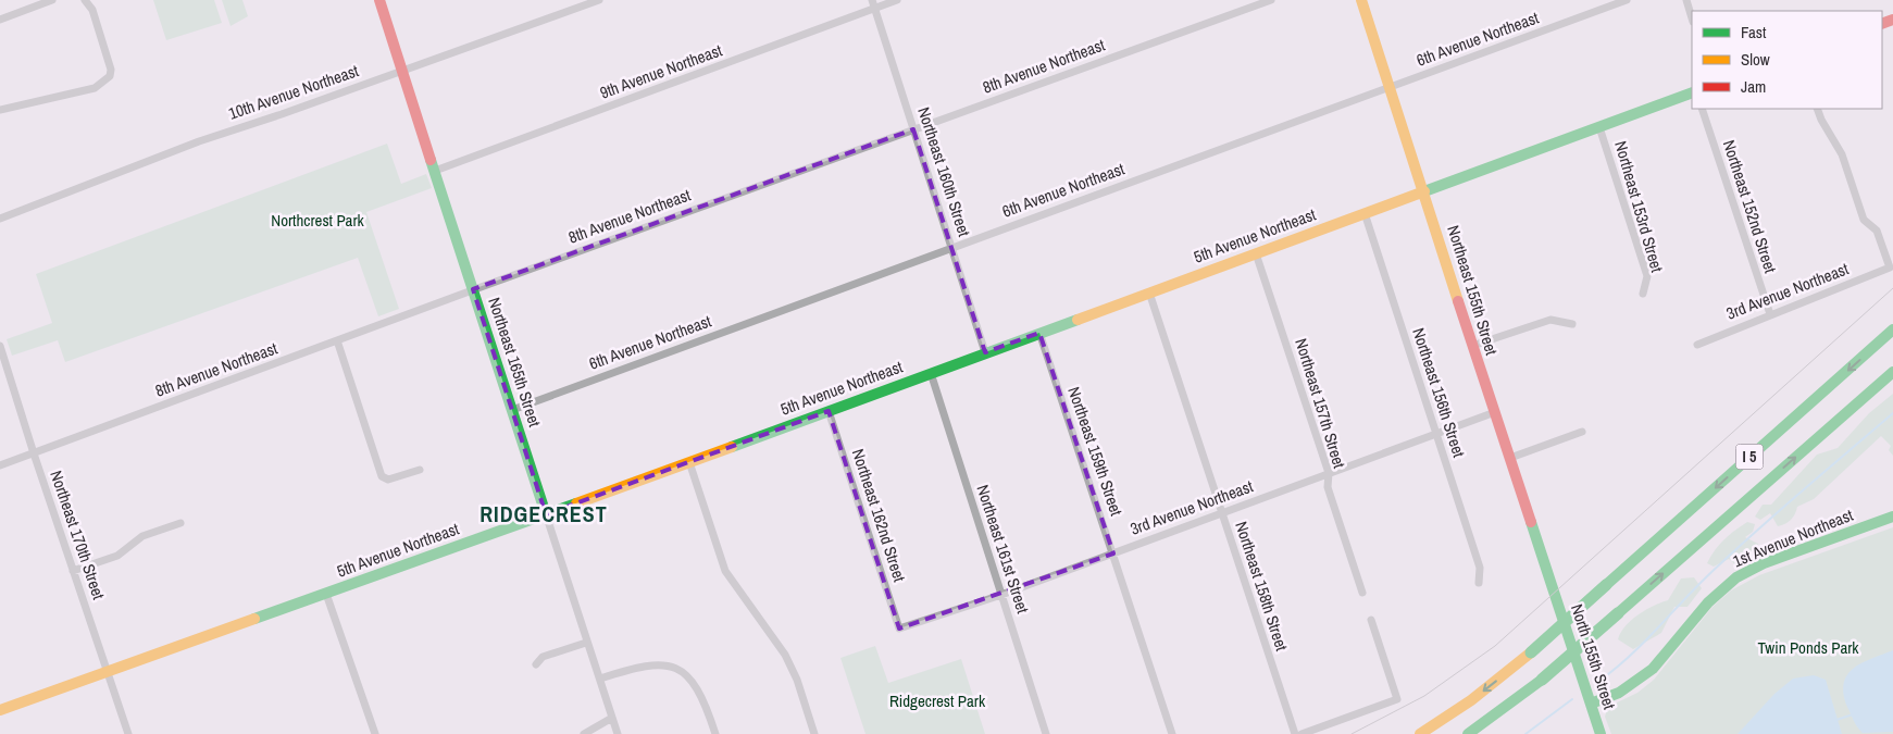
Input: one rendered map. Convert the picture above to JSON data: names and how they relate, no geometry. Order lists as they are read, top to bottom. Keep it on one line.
{"streets":{"main road":["5th Avenue Northeast","Northeast 155th Street","Northeast 165th Street","I 5","1st Avenue Northeast","North 155th Street"],"street":["6th Avenue Northeast","8th Avenue Northeast","9th Avenue Northeast","10th Avenue Northeast","Northeast 160th Street","Northeast 153rd Street","Northeast 152nd Street","3rd Avenue Northeast","Northeast 156th Street","Northeast 157th Street","Northeast 159th Street","Northeast 162nd Street","Northeast 170th Street","Northeast 161st Street","Northeast 158th Street"]},"crossings":[["6th Avenue Northeast","Northeast 160th Street"],["6th Avenue Northeast","Northeast 155th Street"],["6th Avenue Northeast","Northeast 165th Street"],["8th Avenue Northeast","Northeast 160th Street"],["8th Avenue Northeast","Northeast 165th Street"],["8th Avenue Northeast","Northeast 170th Street"],["9th Avenue Northeast","Northeast 160th Street"],["9th Avenue Northeast","Northeast 165th Street"],["10th Avenue Northeast","Northeast 165th Street"],["Northeast 160th Street","5th Avenue Northeast"],["Northeast 153rd Street","5th Avenue Northeast"],["Northeast 152nd Street","3rd Avenue Northeast"],["5th Avenue Northeast","Northeast 155th Street"],["5th Avenue Northeast","Northeast 165th Street"],["5th Avenue Northeast","Northeast 156th Street"],["5th Avenue Northeast","Northeast 157th Street"],["5th Avenue Northeast","Northeast 159th Street"],["5th Avenue Northeast","Northeast 162nd Street"],["5th Avenue Northeast","Northeast 170th Street"],["5th Avenue Northeast","Northeast 161st Street"],["5th Avenue Northeast","Northeast 158th Street"],["Northeast 155th Street","3rd Avenue Northeast"],["Northeast 155th Street","North 155th Street"],["3rd Avenue Northeast","Northeast 156th Street"],["3rd Avenue Northeast","Northeast 157th Street"],["3rd Avenue Northeast","Northeast 159th Street"],["3rd Avenue Northeast","Northeast 162nd Street"],["3rd Avenue Northeast","Northeast 161st Street"],["3rd Avenue Northeast","Northeast 158th Street"],["1st Avenue Northeast","North 155th Street"]],"districts":["RIDGECREST"],"parks":["Northcrest Park","Twin Ponds Park","Ridgecrest Park"],"legend":["Fast","Slow","Jam"]}
